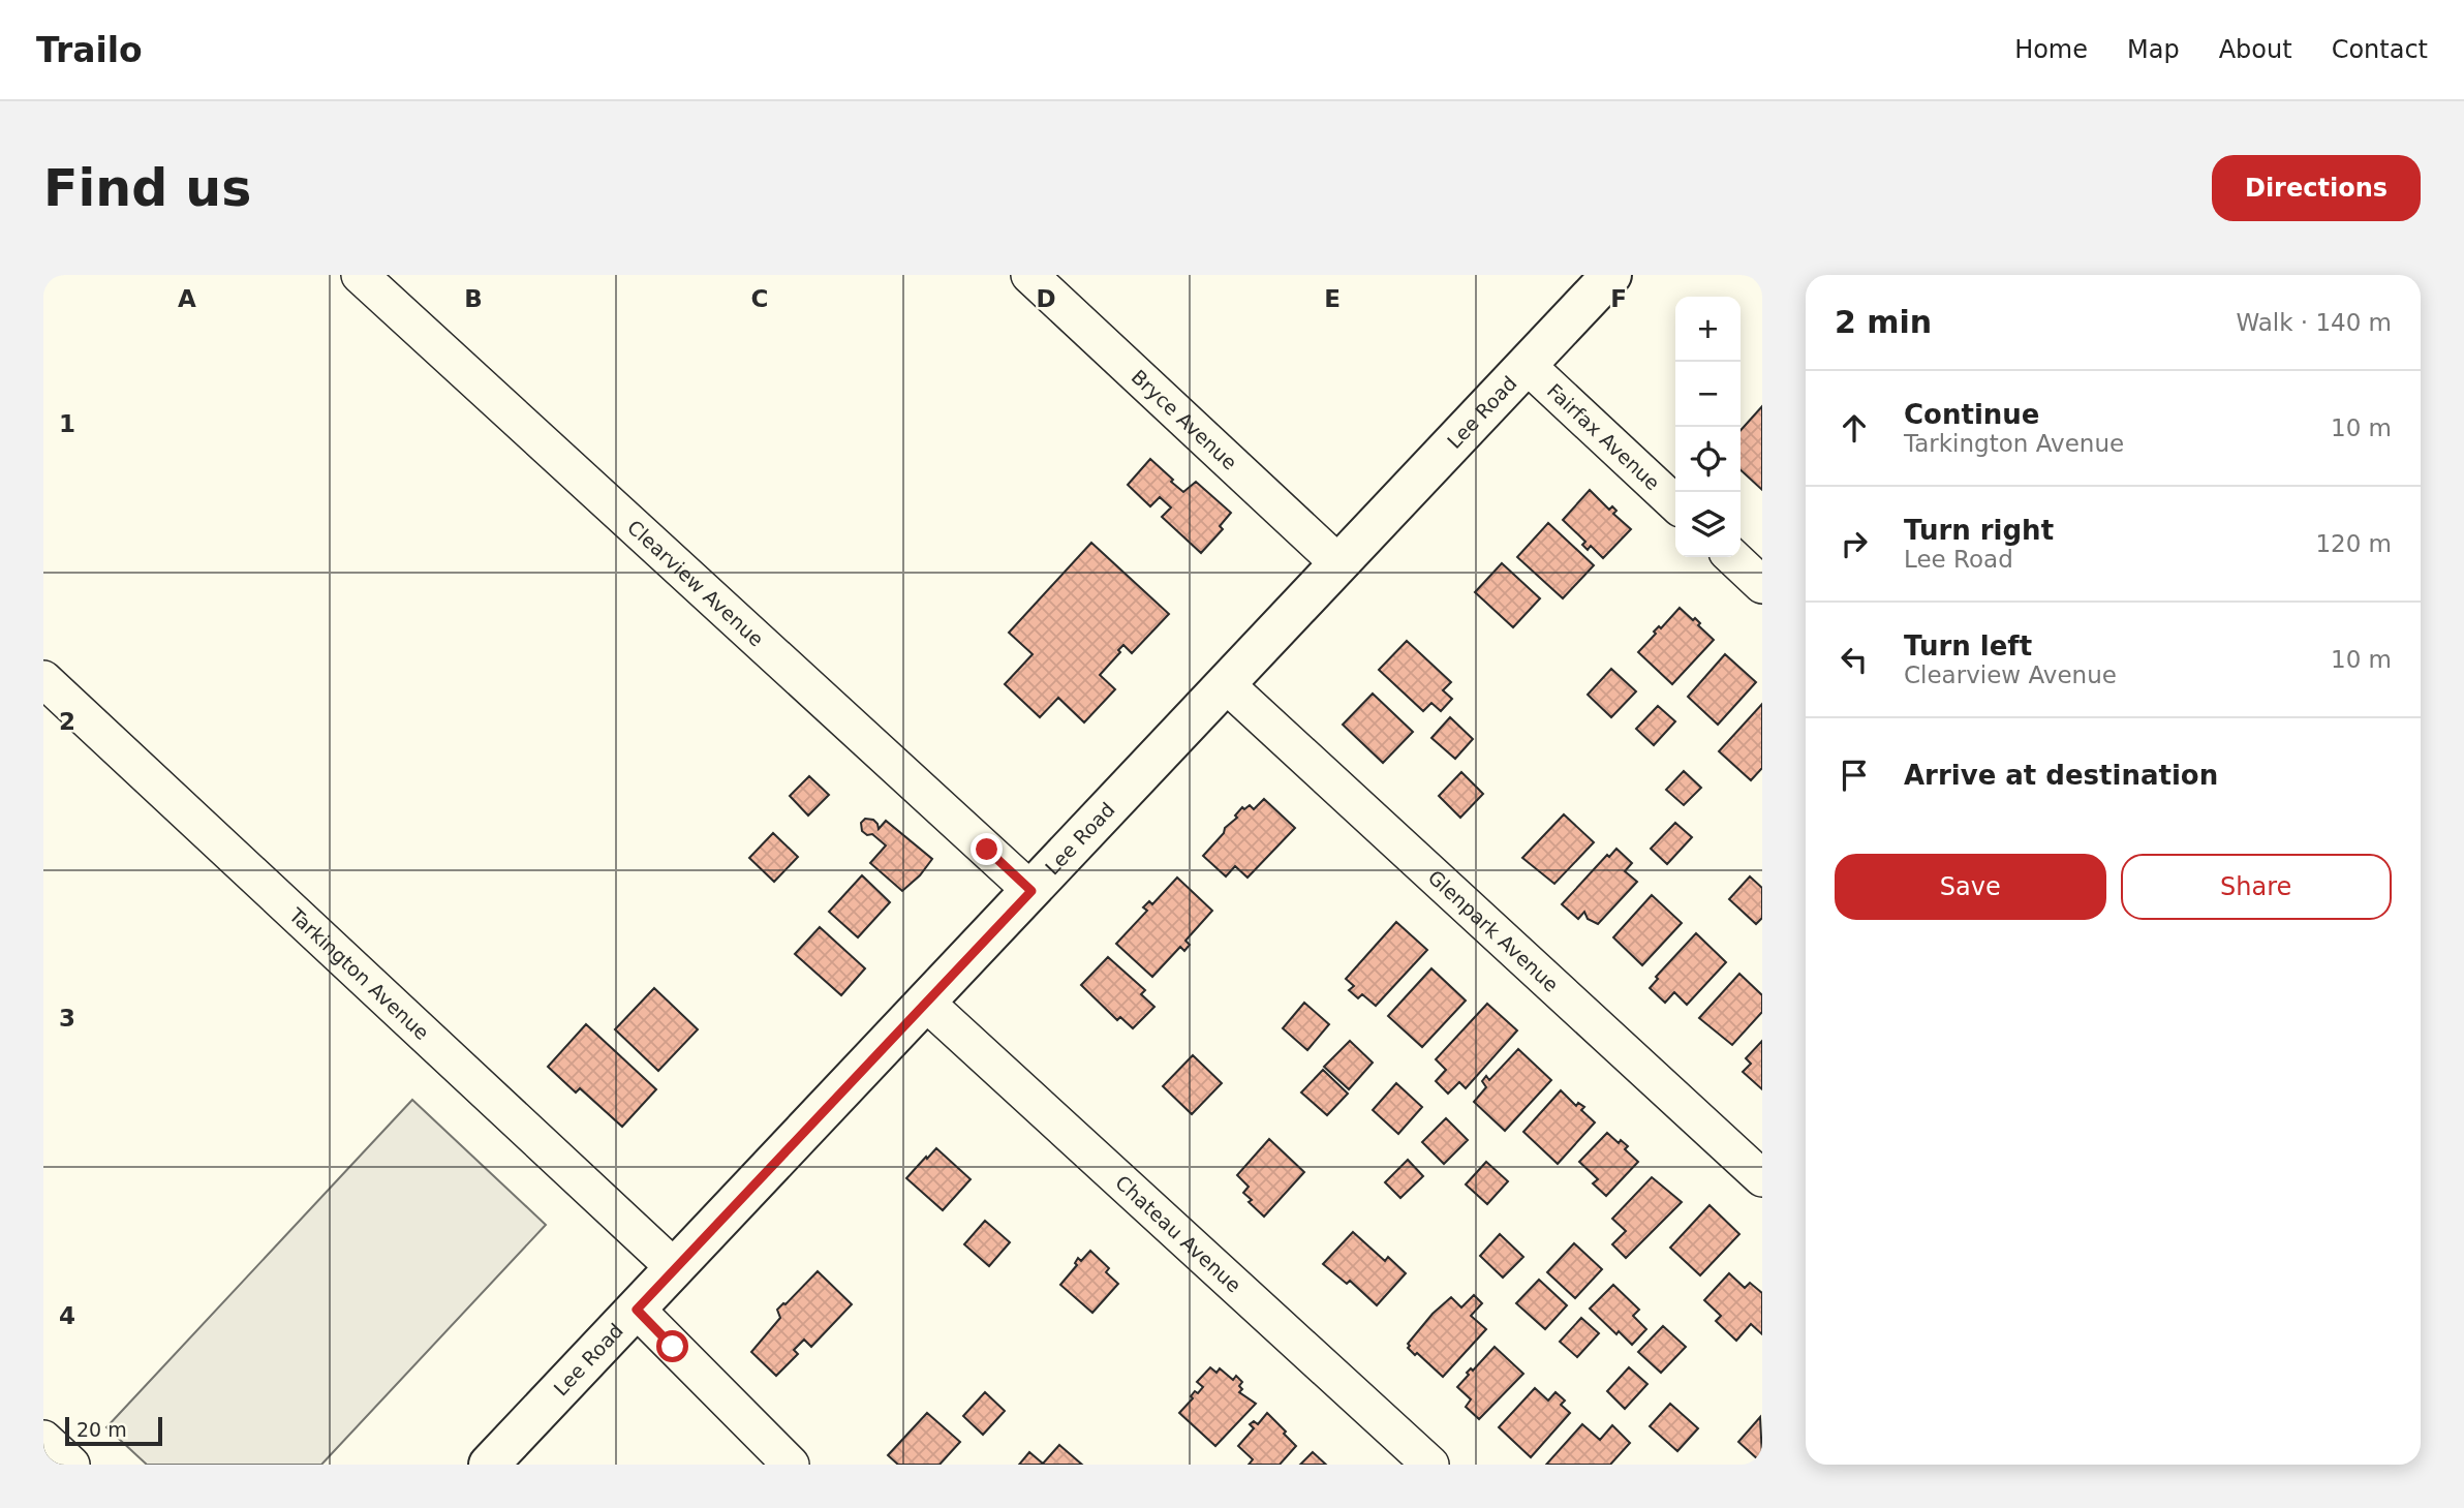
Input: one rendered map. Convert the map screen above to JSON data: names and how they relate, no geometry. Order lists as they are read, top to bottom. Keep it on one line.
{"streets":{"main road":["Lee Road"],"street":["Bryce Avenue","Fairfax Avenue","Clearview Avenue","Glenpark Avenue","Tarkington Avenue","Chateau Avenue"]},"crossings":[["Lee Road","Bryce Avenue"],["Lee Road","Fairfax Avenue"],["Lee Road","Clearview Avenue"],["Lee Road","Glenpark Avenue"],["Lee Road","Tarkington Avenue"],["Lee Road","Chateau Avenue"]],"scale_bar":"20 m","page":{"header":"Trailo","nav":["Home","Map","About","Contact"],"buttons":["Directions",["Save","Share"]],"title":"Find us","heading":["2 min","Walk · 140 m"],"map_buttons":["+","−"],"list":[["Continue","Tarkington Avenue","10 m"],["Turn right","Lee Road","120 m"],["Turn left","Clearview Avenue","10 m"],"Arrive at destination"],"scale":"20 m"},"grid":{"columns":["A","B","C","D","E","F"],"rows":["1","2","3","4"]}}
